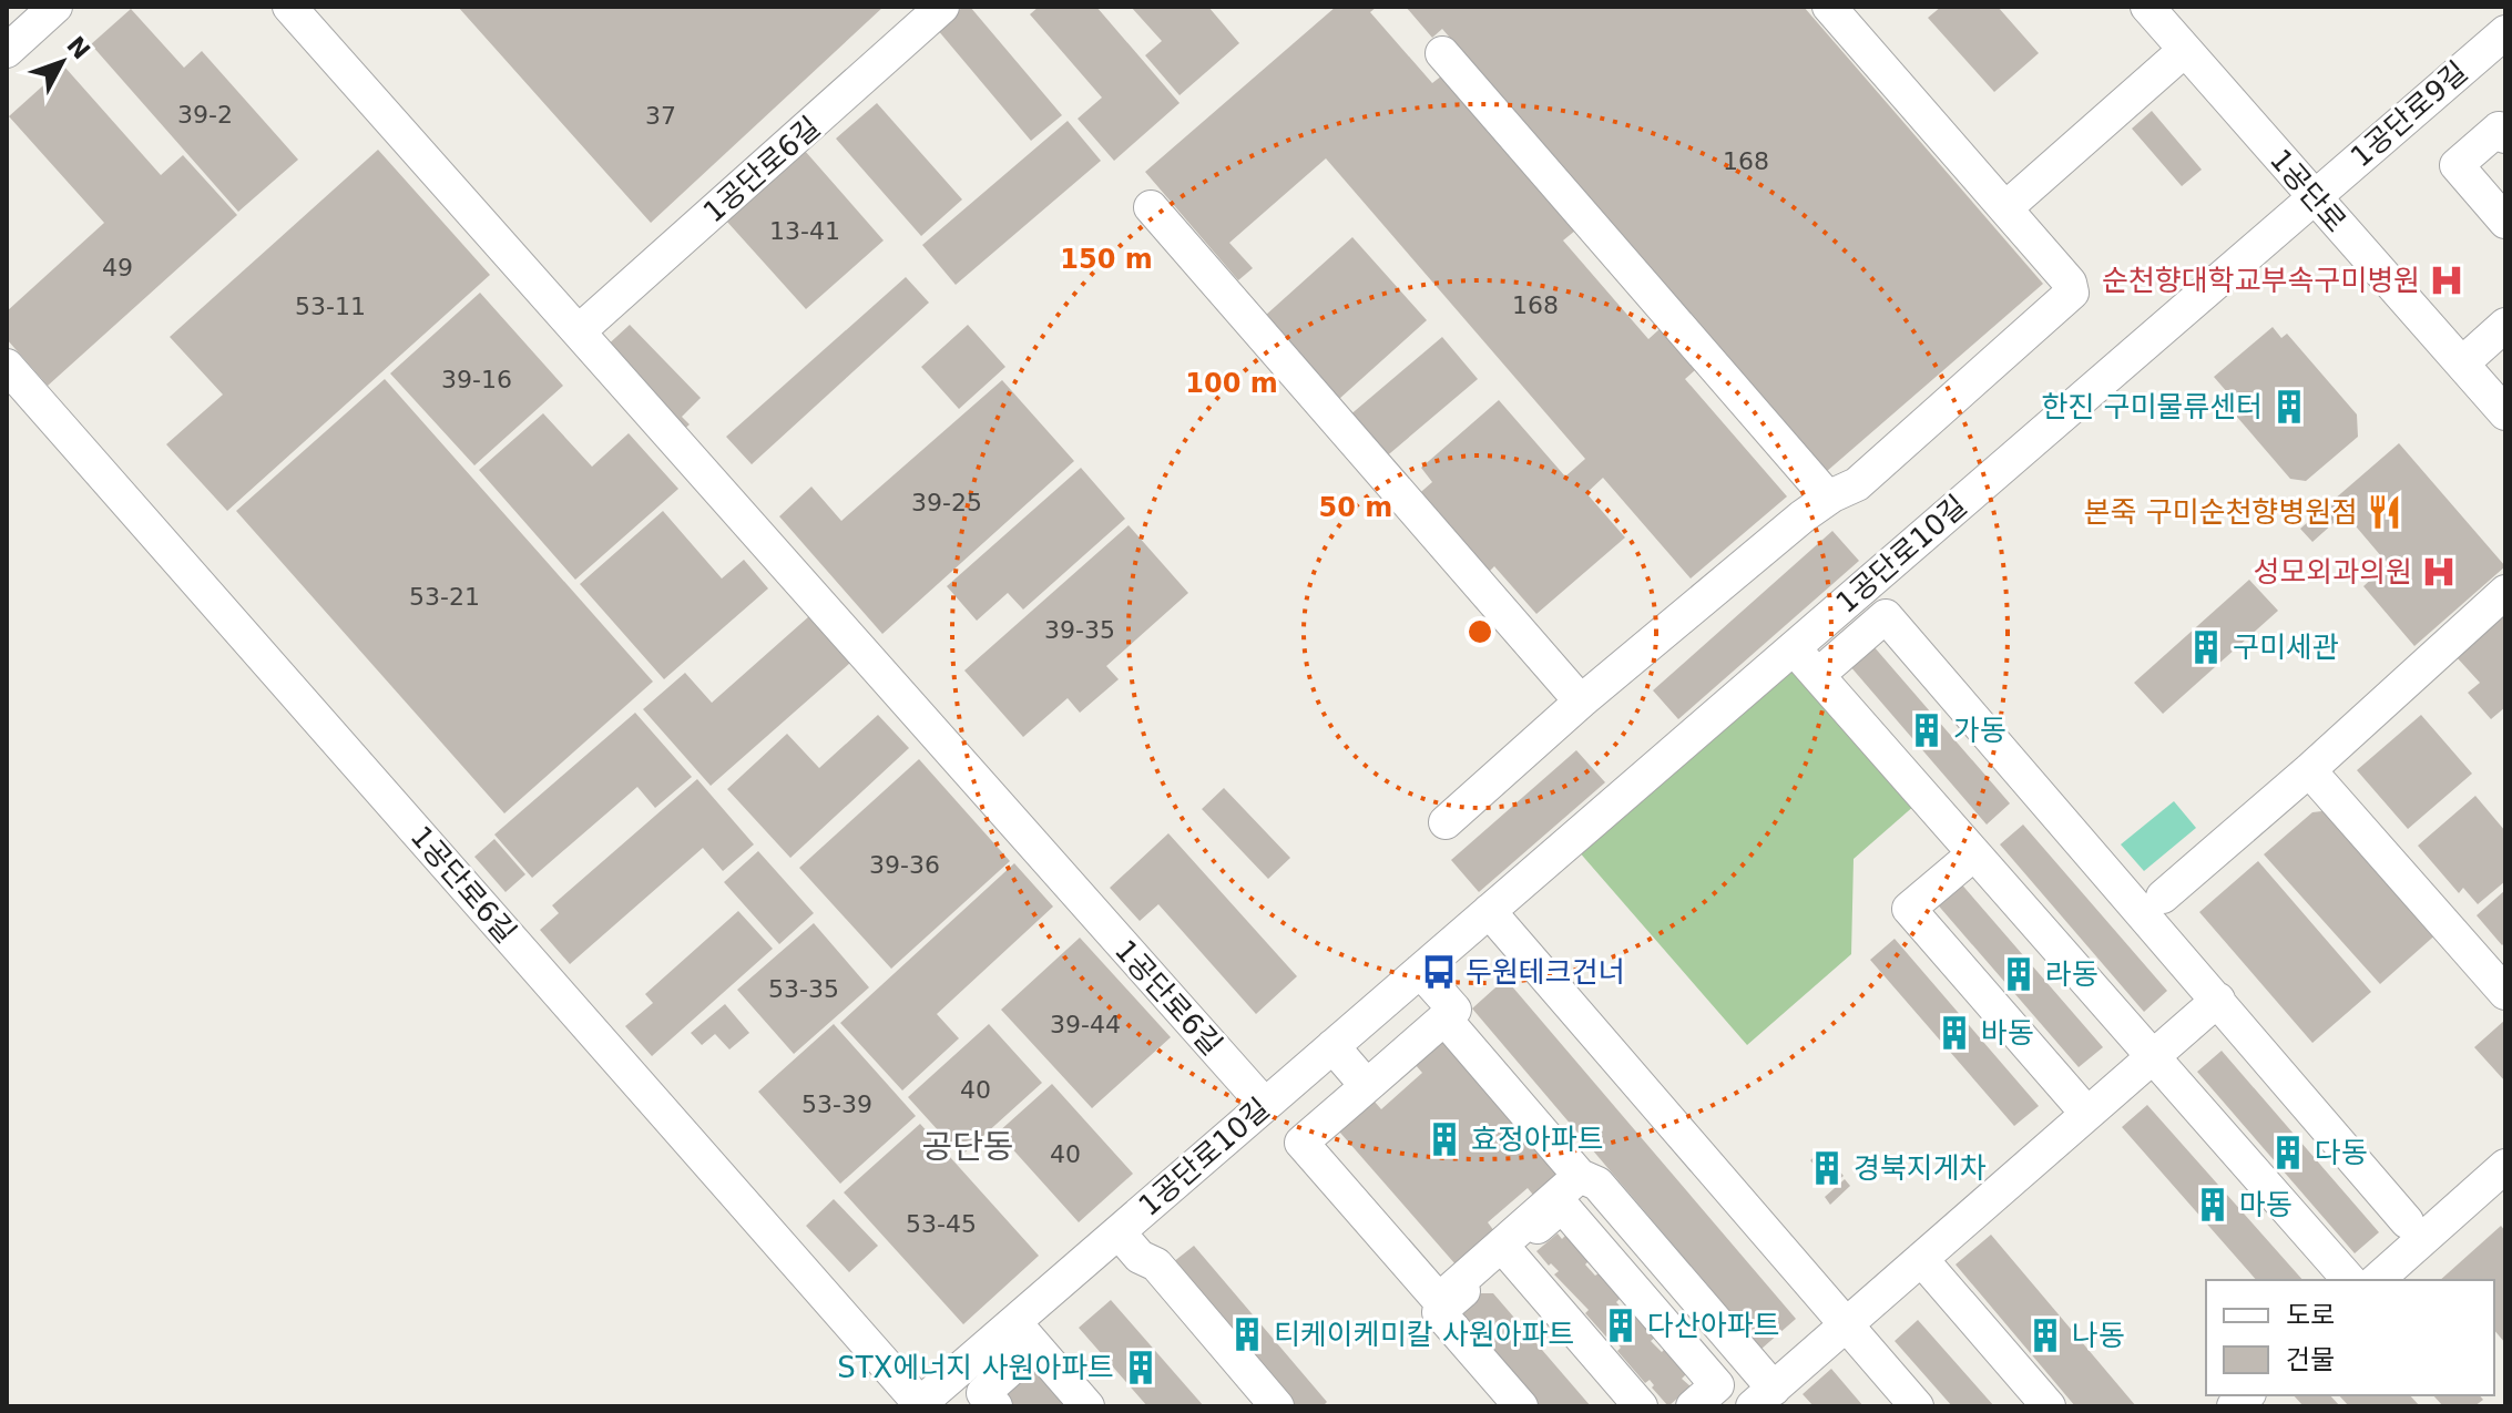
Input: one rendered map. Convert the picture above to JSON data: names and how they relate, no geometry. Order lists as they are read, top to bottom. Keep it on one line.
{"streets":{"street":["1공단로9길","1공단로6길","1공단로","1공단로10길"]},"crossings":[["1공단로9길","1공단로"],["1공단로9길","1공단로10길"],["1공단로6길","1공단로10길"],["1공단로","1공단로10길"]],"districts":["공단동"],"places":{"hospital":["순천향대학교부속구미병원","성모외과의원"],"building":["한진 구미물류센터","구미세관","가동","라동","바동","효정아파트","다동","경북지게차","마동","다산아파트","티케이케미칼 사원아파트","나동","STX에너지 사원아파트"],"restaurant":["본죽 구미순천향병원점"],"bus stop":["두원테크건너"]},"house_numbers":["39-2","37","168","13-41","49","168","53-11","39-16","39-25","53-21","39-35","39-36","53-35","39-44","40","53-39","40","53-45"],"legend":["도로","건물"],"north":"top right","rings":["150 m","100 m","50 m"]}
